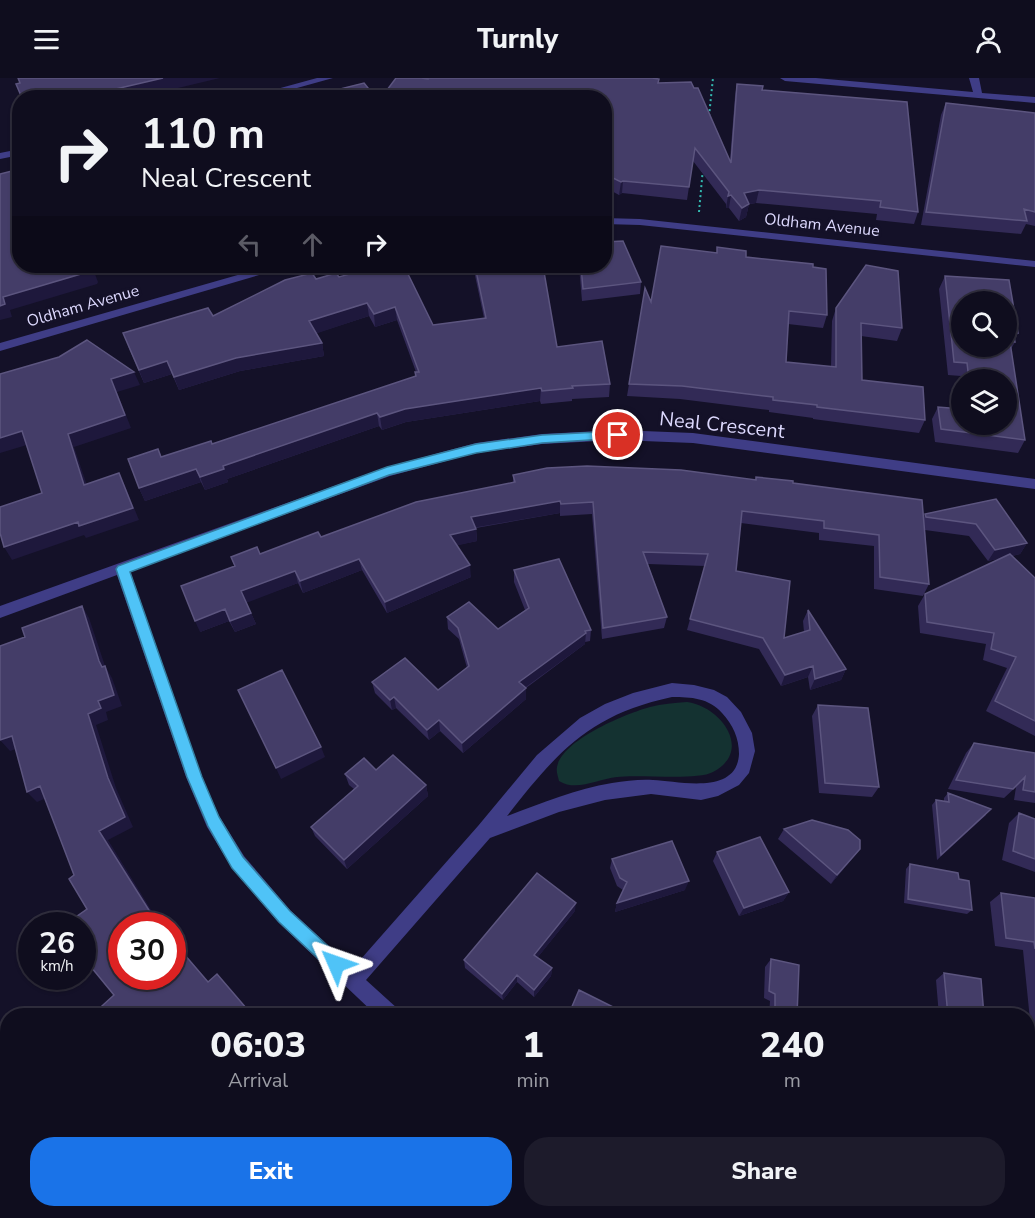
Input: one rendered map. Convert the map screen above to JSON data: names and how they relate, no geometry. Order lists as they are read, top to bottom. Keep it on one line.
{"streets":{"street":["Oldham Avenue","Neal Crescent"]},"page":{"header":"Turnly","turn":["110 m","Neal Crescent"],"speed":"26 km/h","limit":"30","eta":["06:03","Arrival","1","min","240","m"],"buttons":["Exit","Share"]}}
